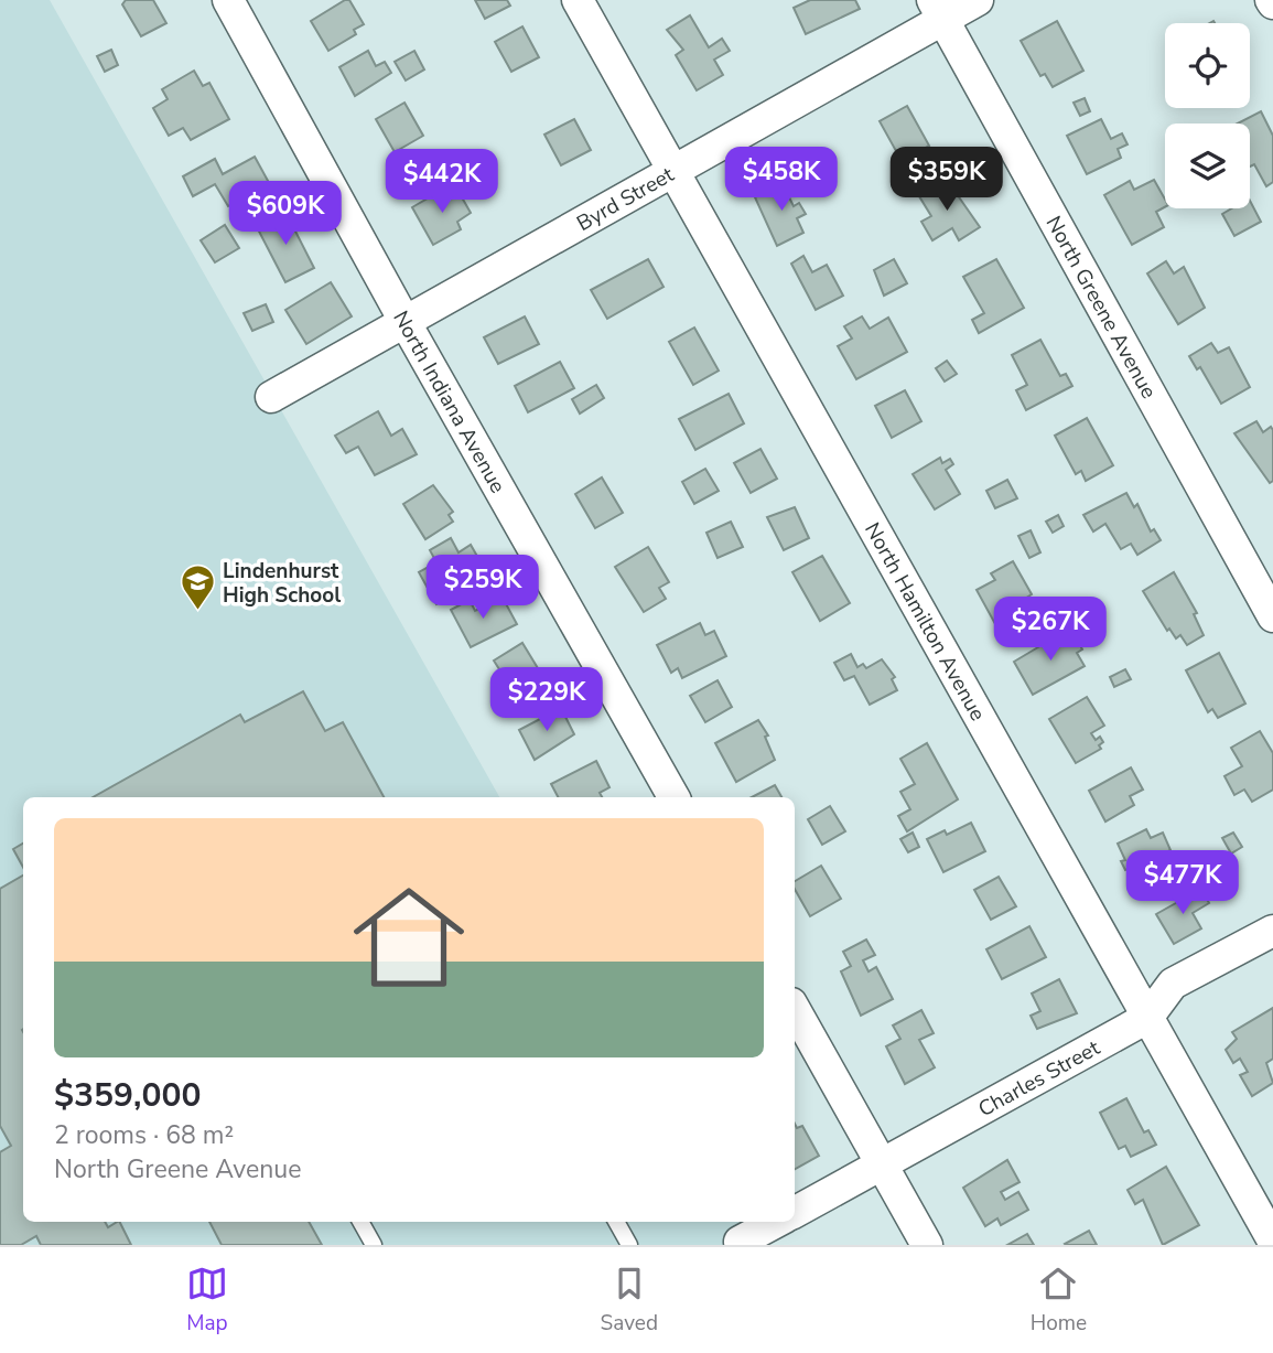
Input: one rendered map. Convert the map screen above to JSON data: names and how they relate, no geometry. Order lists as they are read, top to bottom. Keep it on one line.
{"streets":{"street":["Byrd Street","North Greene Avenue","North Indiana Avenue","North Hamilton Avenue","Charles Street"]},"crossings":[["Byrd Street","North Greene Avenue"],["Byrd Street","North Indiana Avenue"],["Byrd Street","North Hamilton Avenue"],["North Hamilton Avenue","Charles Street"]],"places":{"school or university":["Lindenhurst High School"]},"page":{"price":["$458K","$359K","$442K","$609K","$259K","$267K","$229K","$477K"],"list":[{"name":"$359,000","note":"2 rooms · 68 m² · North Greene Avenue"}],"tabs":["Map","Saved","Home"]}}
